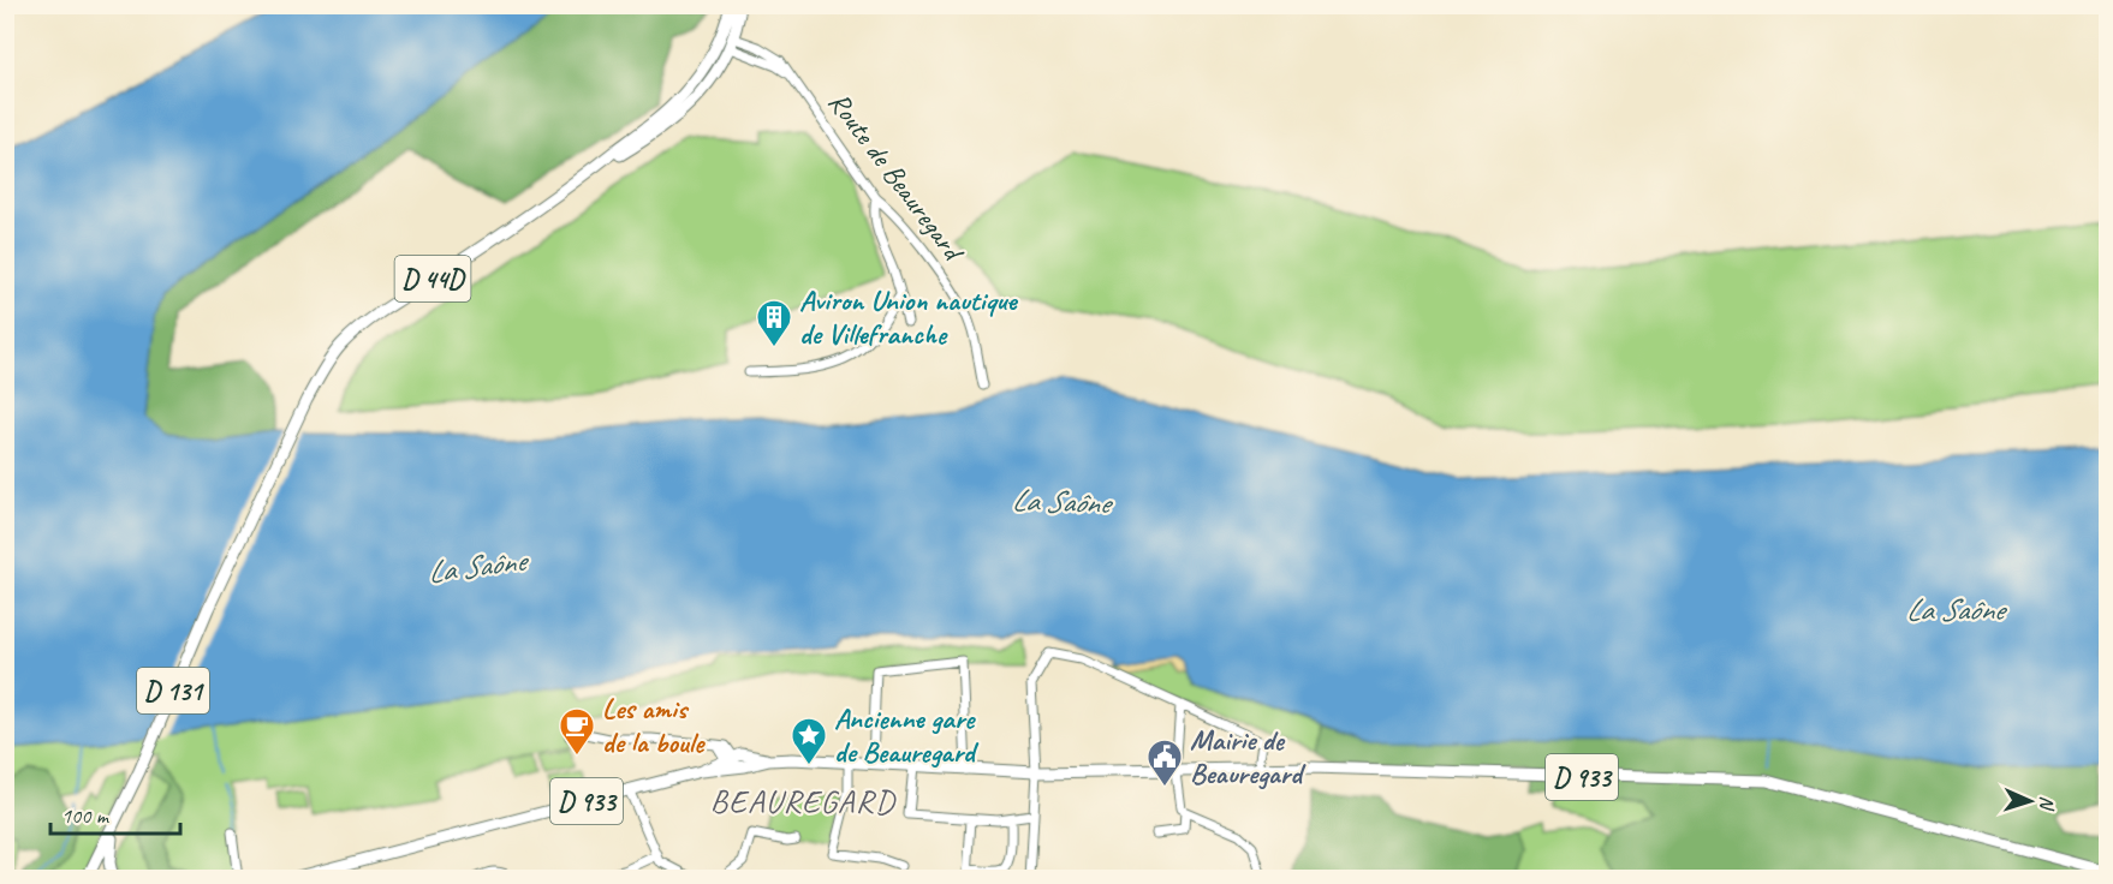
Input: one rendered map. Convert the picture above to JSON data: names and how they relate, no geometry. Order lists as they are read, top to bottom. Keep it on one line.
{"streets":{"main road":["D 44D","D 131","D 933"],"street":["Route de Beauregard"]},"crossings":[["Route de Beauregard","D 44D"],["D 44D","D 131"]],"districts":["BEAUREGARD"],"water":["La Saône"],"places":{"building":["Aviron Union nautique de Villefranche"],"cafe":["Les amis de la boule"],"place":["Ancienne gare de Beauregard"],"public building":["Mairie de Beauregard"]},"scale_bar":"100 m","north":"right"}
